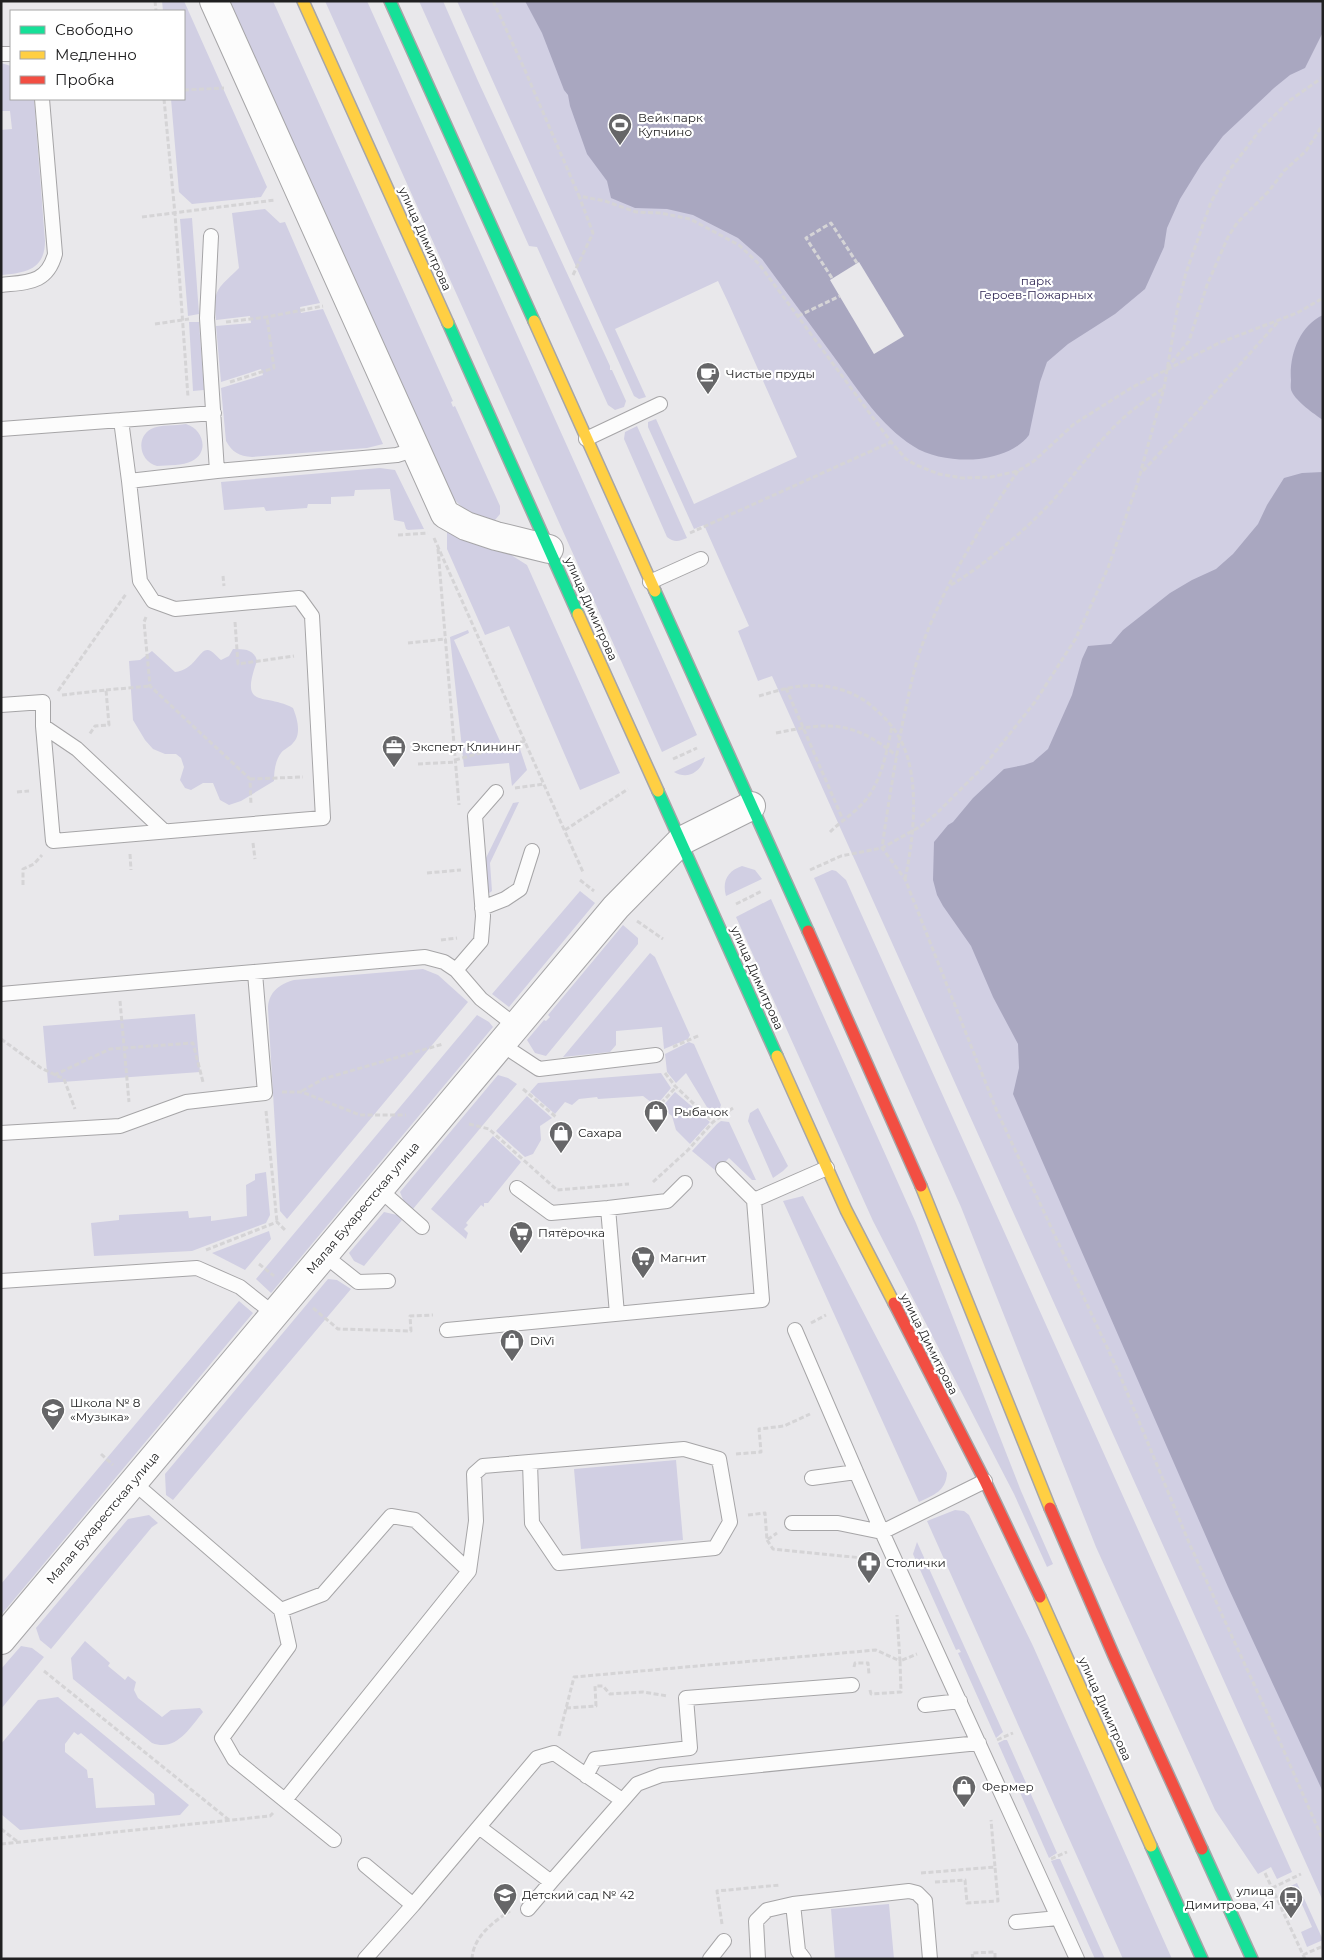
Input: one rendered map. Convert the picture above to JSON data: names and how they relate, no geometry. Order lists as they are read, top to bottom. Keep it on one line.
{"streets":{"street":["улица Димитрова","Малая Бухарестская улица"]},"crossings":[["улица Димитрова","Малая Бухарестская улица"]],"parks":["парк Героев-Пожарных"],"places":{"sports":["Вейк парк Купчино"],"cafe":["Чистые пруды"],"office":["Эксперт Клининг"],"shop":["Рыбачок","Сахара","DiVi","Фермер"],"supermarket":["Пятёрочка","Магнит"],"school or university":["Школа № 8 «Музыка»","Детский сад № 42"],"pharmacy":["Столички"],"bus stop":["улица Димитрова, 41"]},"legend":["Свободно","Медленно","Пробка"]}
